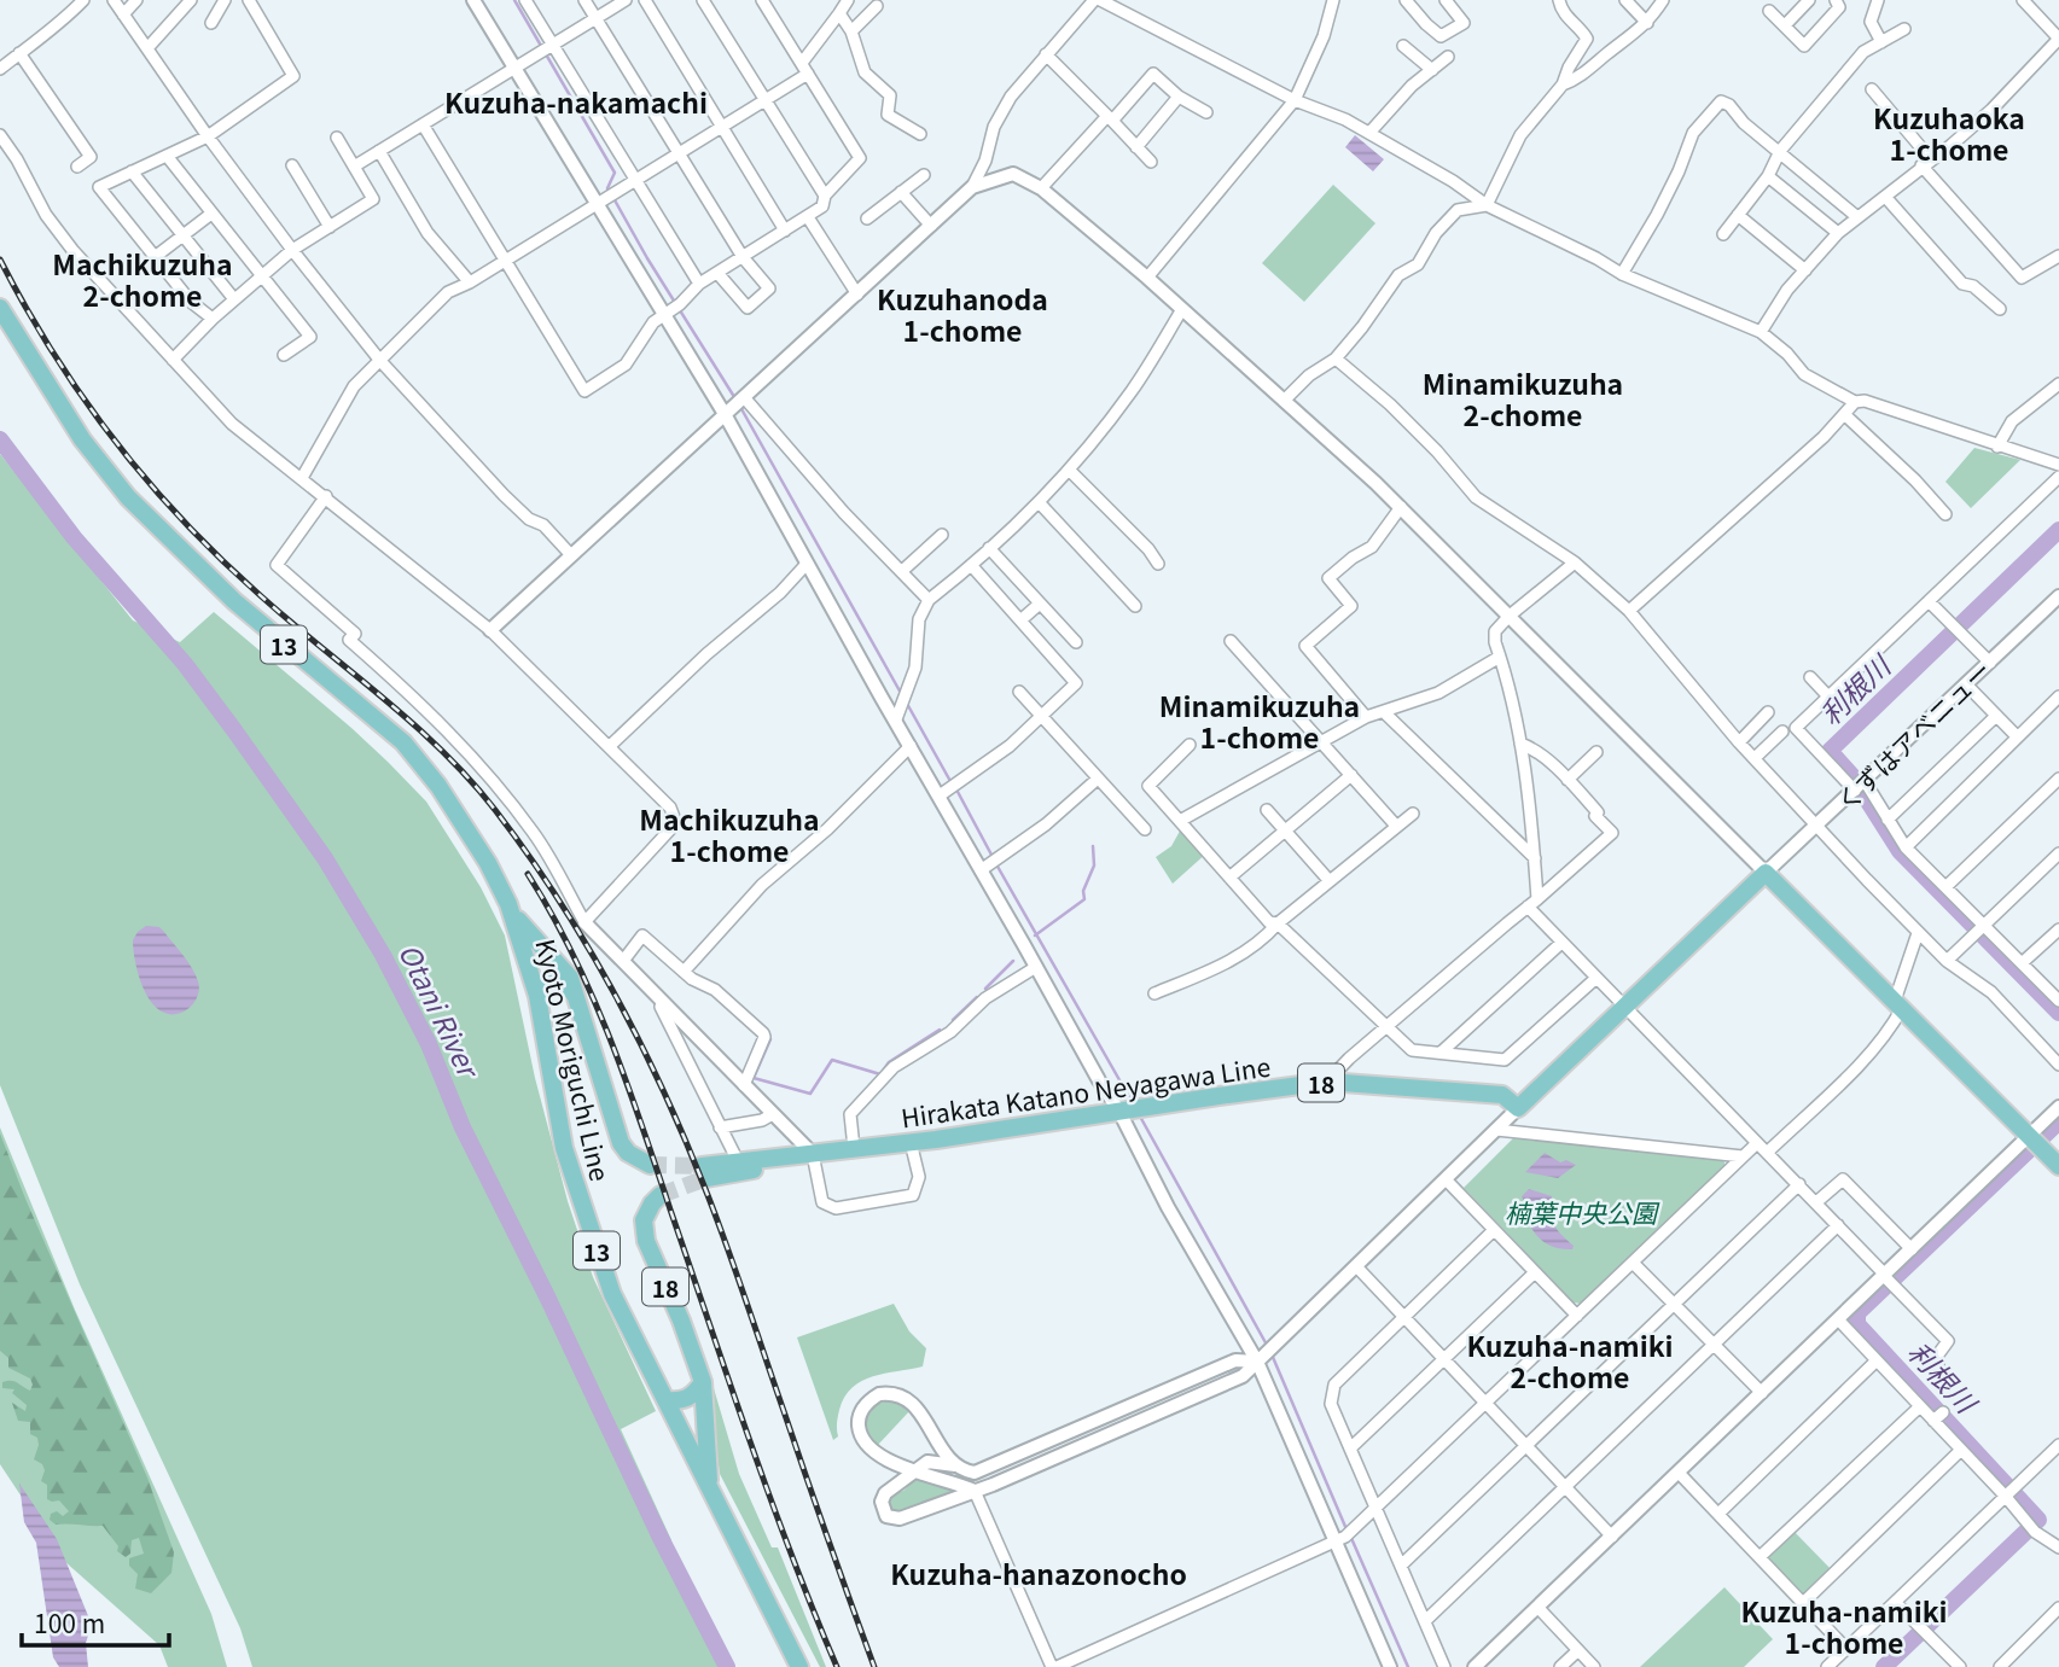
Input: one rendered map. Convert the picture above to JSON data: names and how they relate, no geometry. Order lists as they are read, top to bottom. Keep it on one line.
{"streets":{"main road":["13","Kyoto Moriguchi Line","18","Hirakata Katano Neyagawa Line"],"street":["くずはアベニュー"]},"crossings":[["Kyoto Moriguchi Line","18"]],"districts":["Kuzuha-nakamachi","Kuzuhaoka 1-chome","Machikuzuha 2-chome","Kuzuhanoda 1-chome","Minamikuzuha 2-chome","Minamikuzuha 1-chome","Machikuzuha 1-chome","Kuzuha-namiki 2-chome","Kuzuha-hanazonocho","Kuzuha-namiki 1-chome"],"water":["利根川","Otani River"],"parks":["楠葉中央公園"],"scale_bar":"100 m"}
